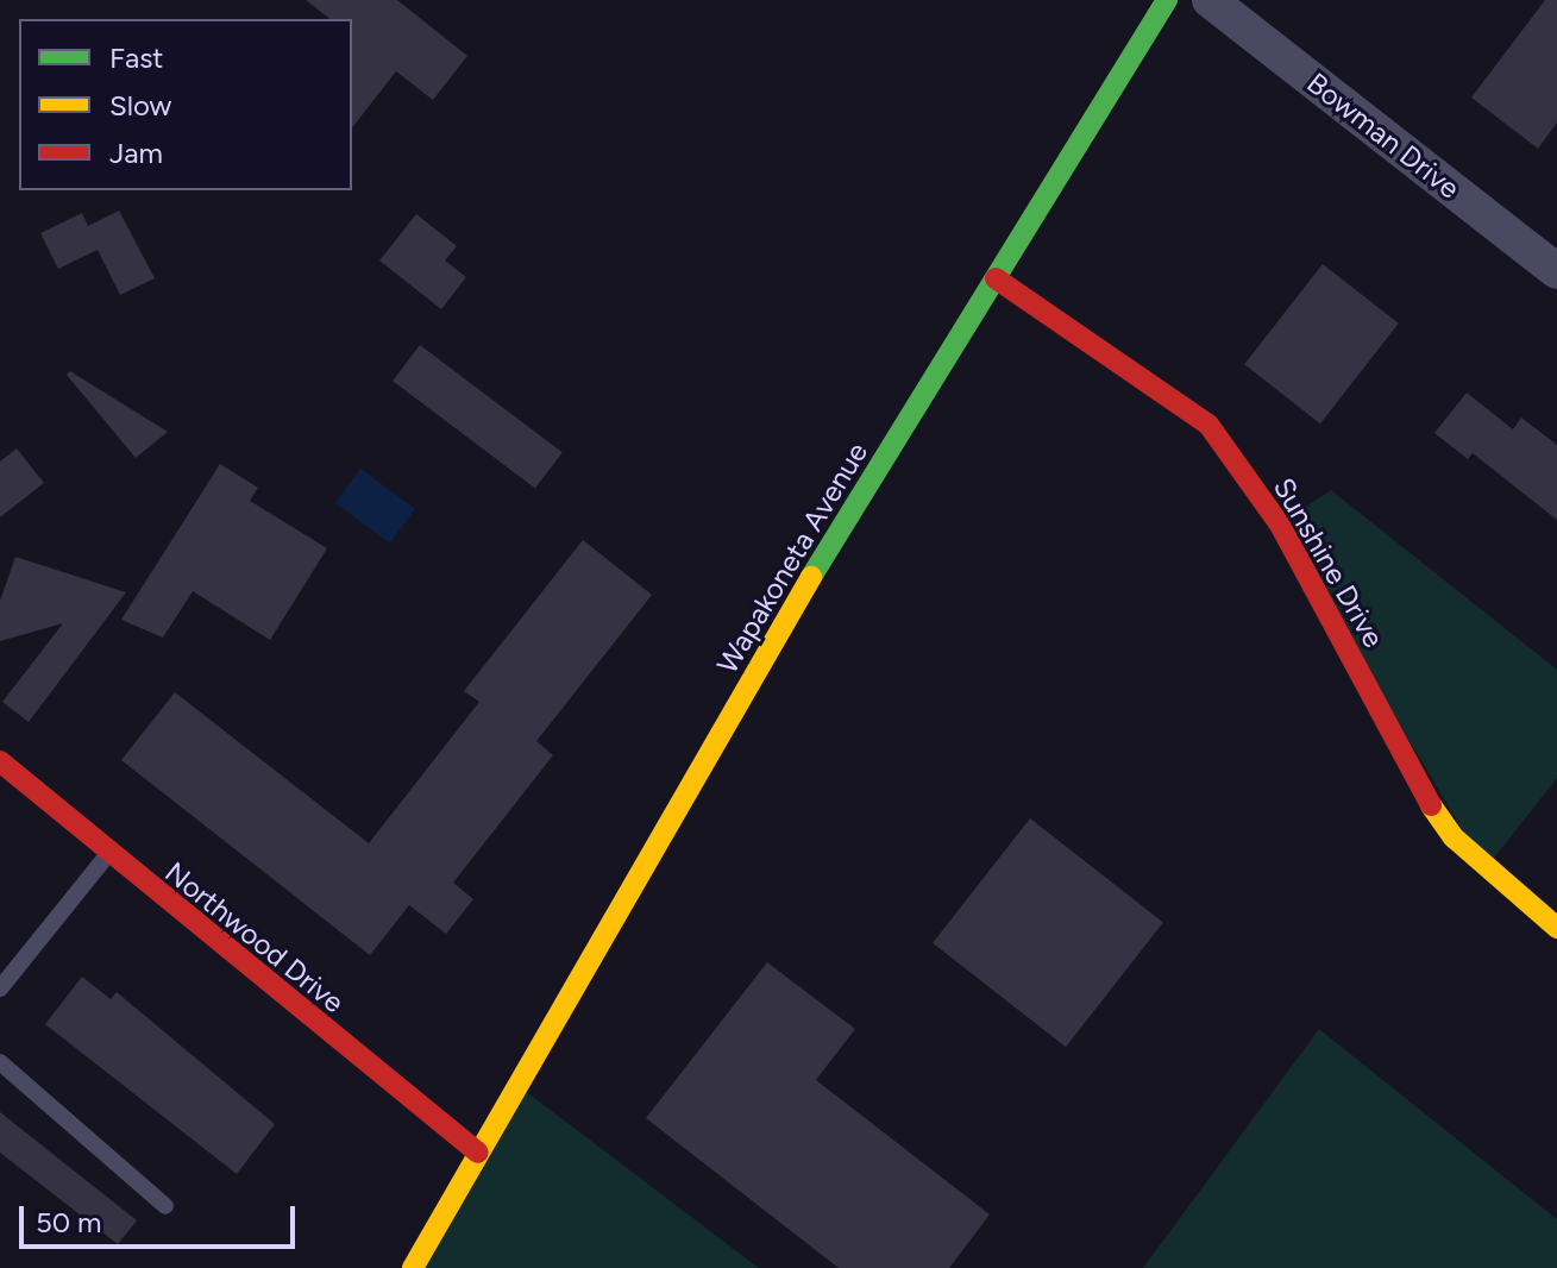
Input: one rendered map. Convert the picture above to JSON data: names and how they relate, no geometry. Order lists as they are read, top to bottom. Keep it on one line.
{"streets":{"street":["Bowman Drive","Wapakoneta Avenue","Sunshine Drive","Northwood Drive"]},"crossings":[["Wapakoneta Avenue","Sunshine Drive"],["Wapakoneta Avenue","Northwood Drive"]],"legend":["Fast","Slow","Jam"],"scale_bar":"50 m"}
